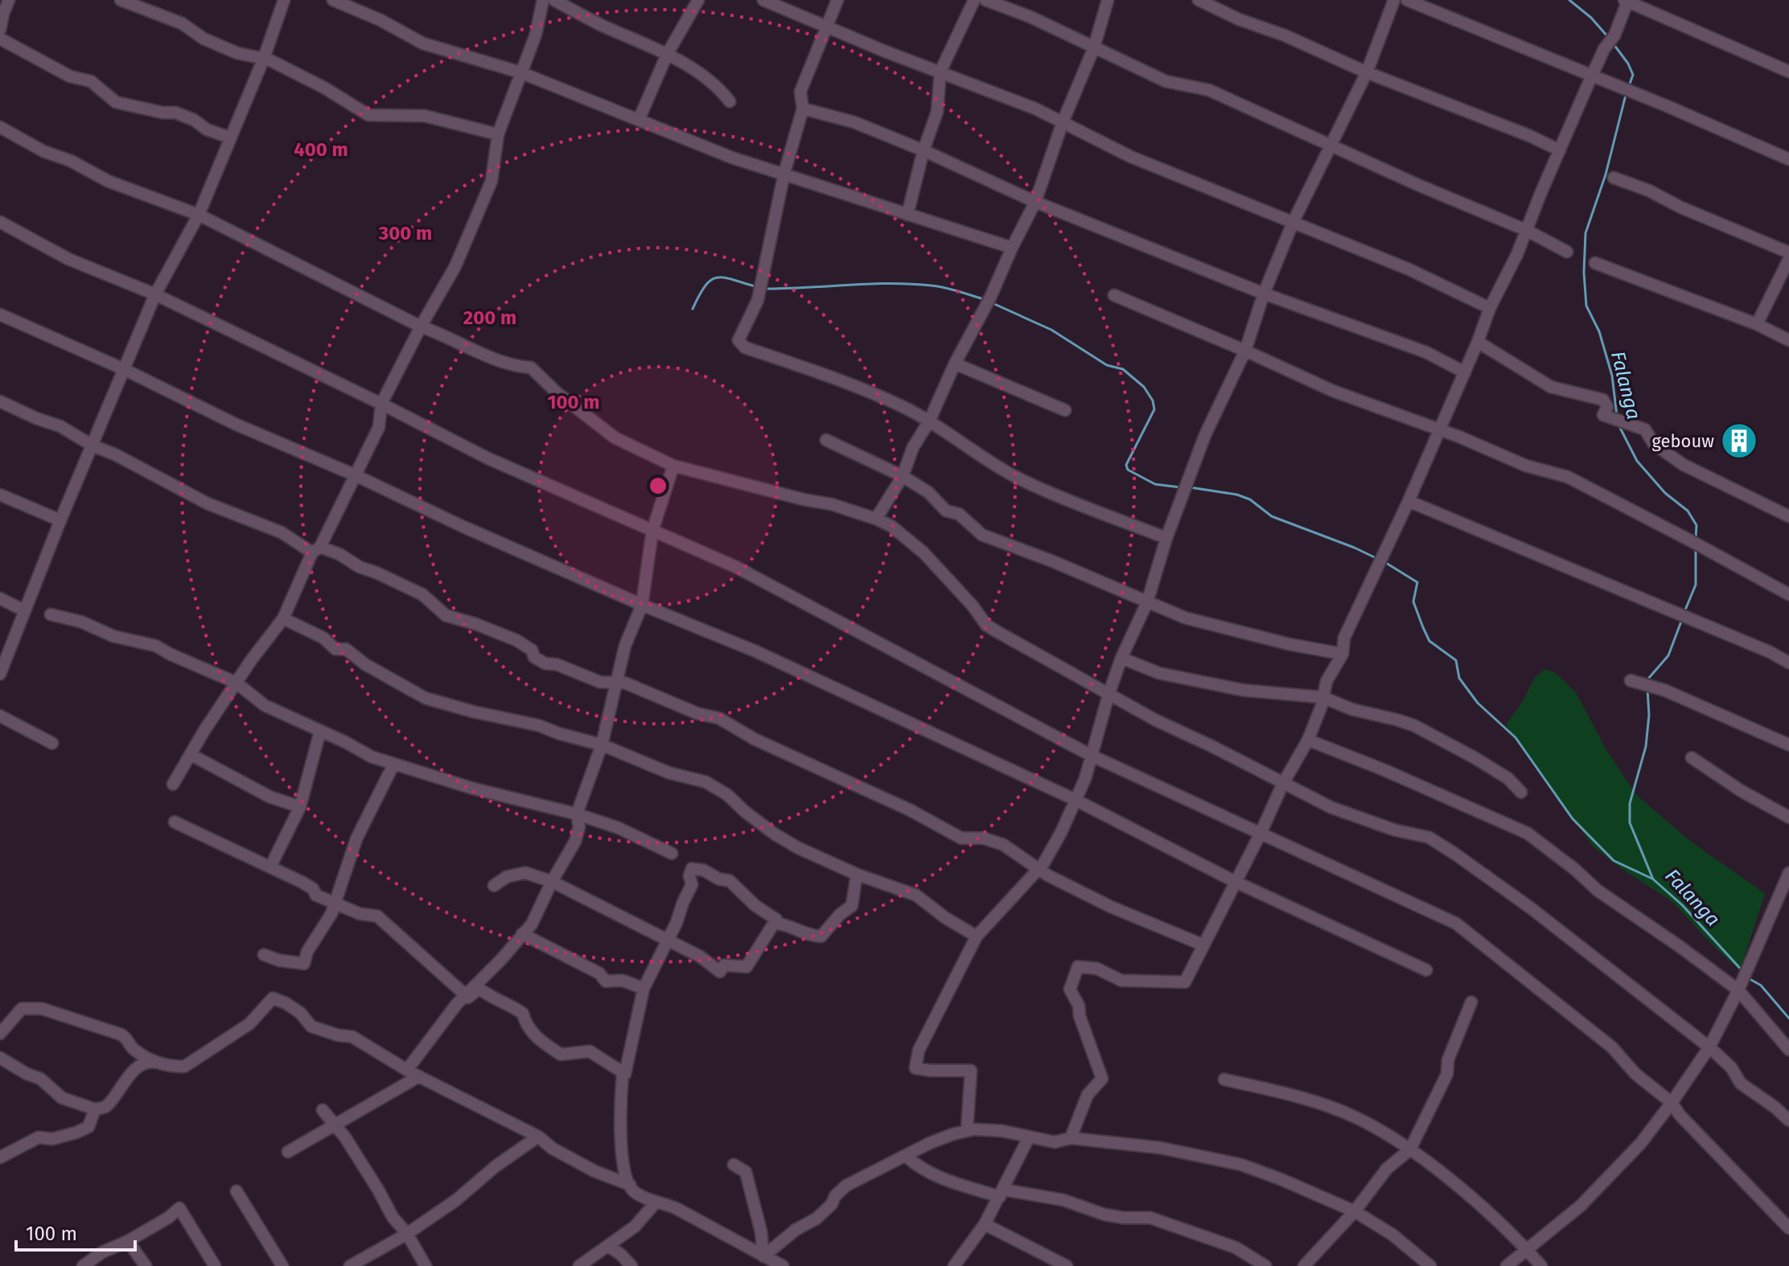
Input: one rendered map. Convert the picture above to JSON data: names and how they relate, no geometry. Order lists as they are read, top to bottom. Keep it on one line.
{"water":["Falanga"],"places":{"building":["gebouw"]},"scale_bar":"100 m","rings":["400 m","300 m","200 m","100 m"]}
